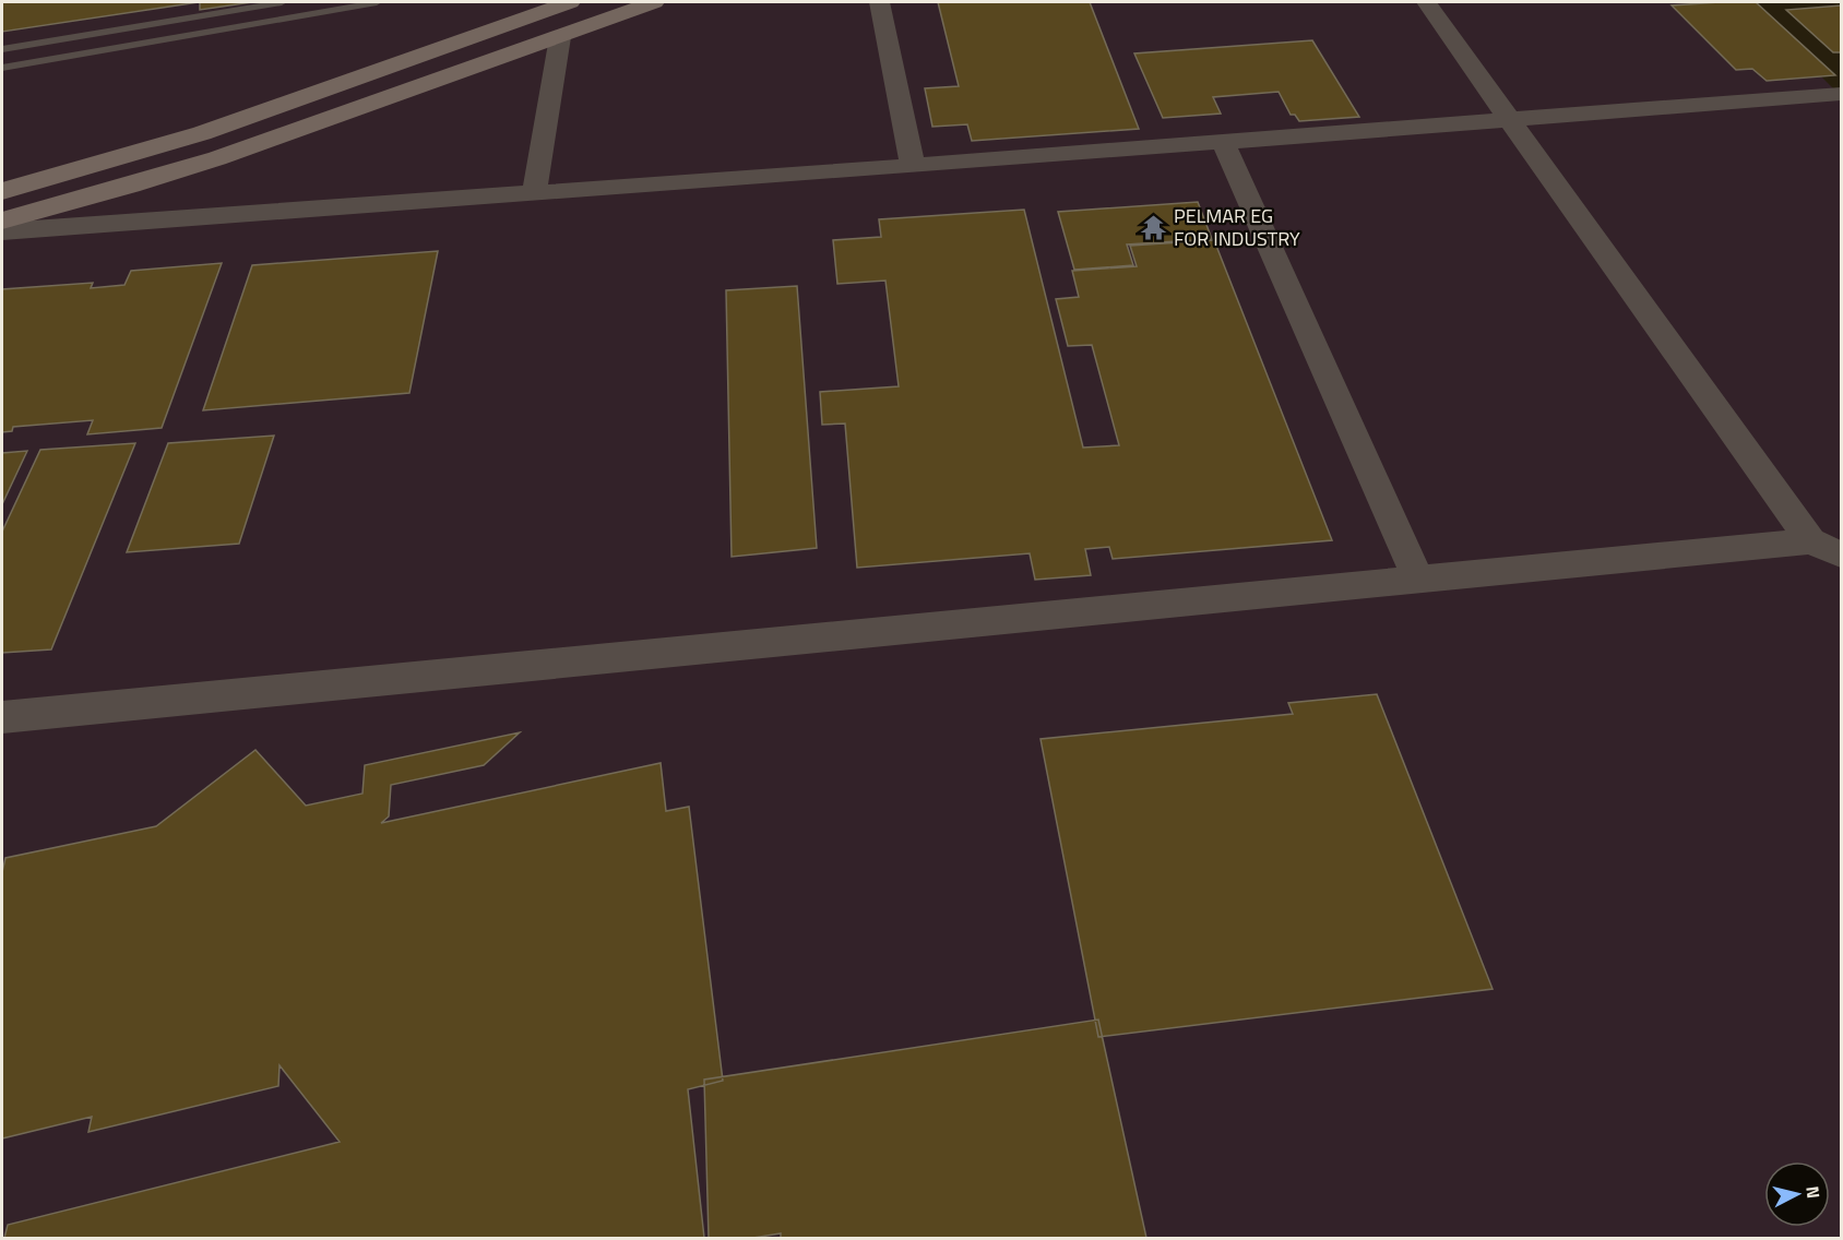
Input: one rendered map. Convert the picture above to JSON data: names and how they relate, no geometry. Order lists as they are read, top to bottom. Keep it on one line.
{"places":{"temple":["PELMAR EG FOR INDUSTRY"]},"north":"right"}
